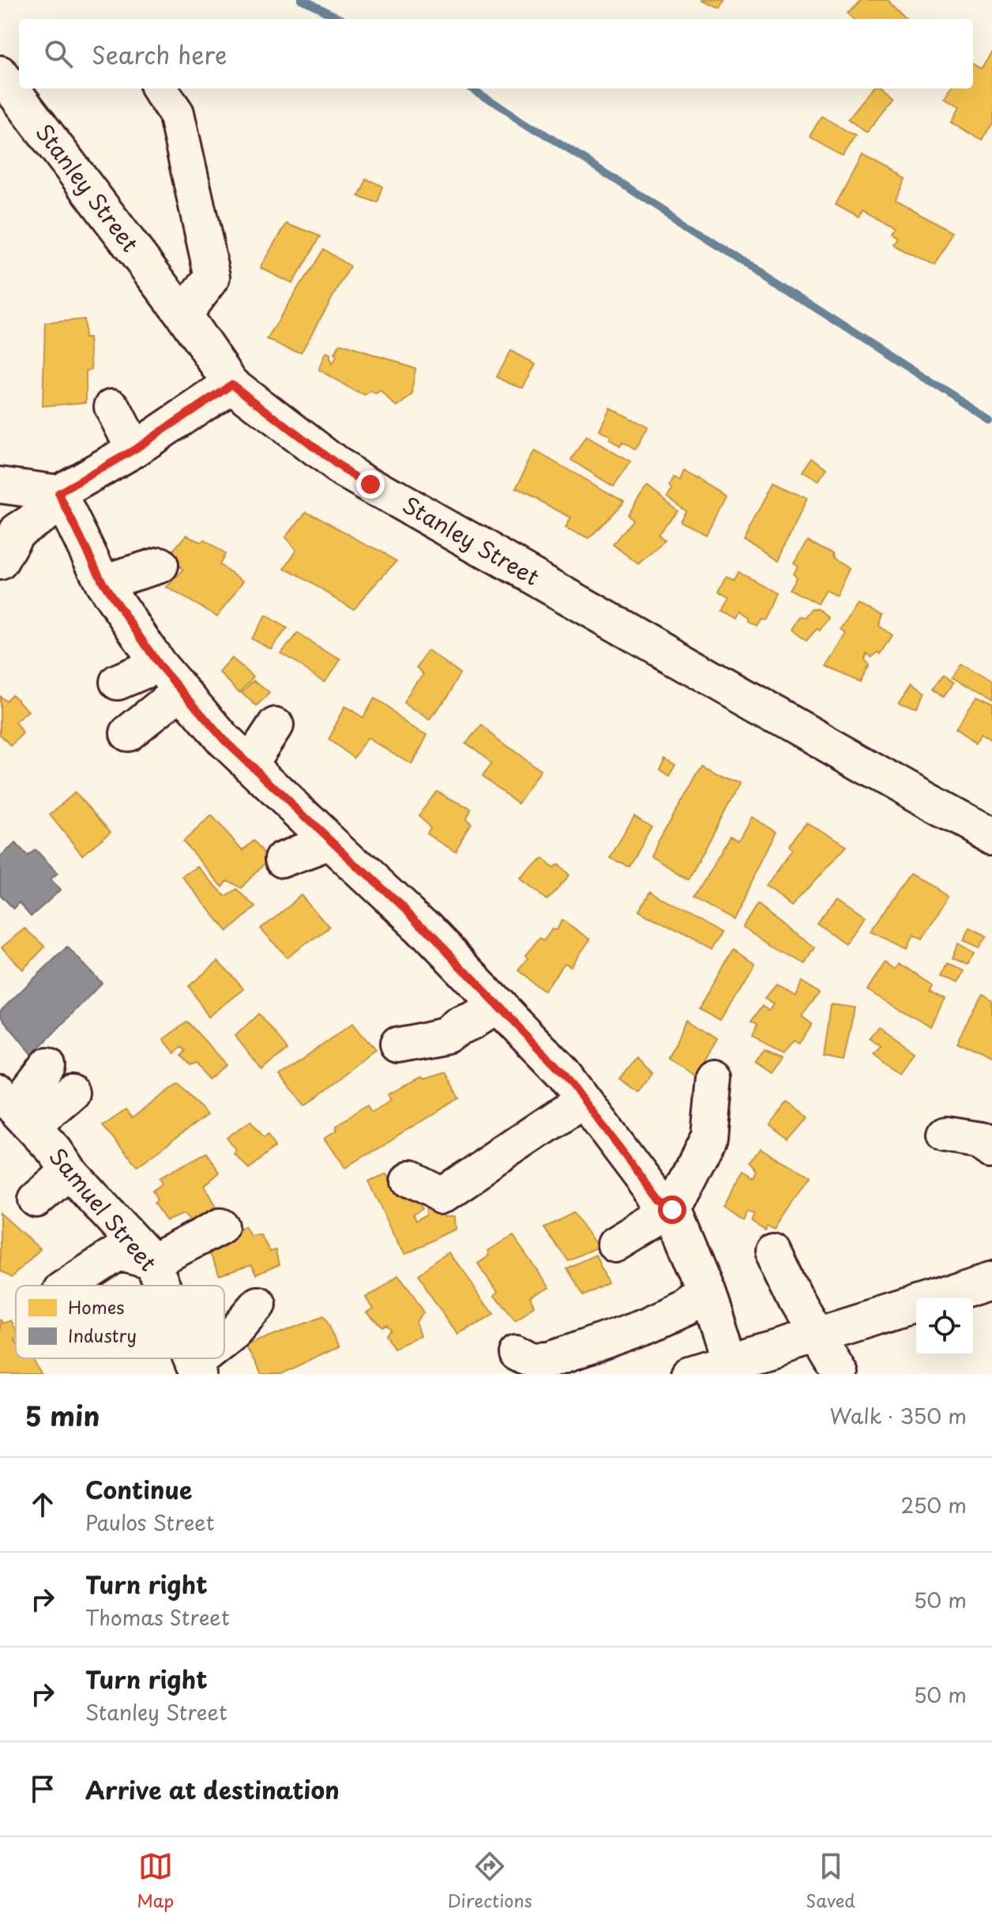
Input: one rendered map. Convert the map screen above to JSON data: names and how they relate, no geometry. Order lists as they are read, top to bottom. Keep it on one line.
{"streets":{"street":["Stanley Street","Samuel Street"]},"legend":["Homes","Industry"],"page":{"search":"Search here","heading":["5 min","Walk · 350 m"],"list":[["Continue","Paulos Street","250 m"],["Turn right","Thomas Street","50 m"],["Turn right","Stanley Street","50 m"],"Arrive at destination"],"nav":["Map","Directions","Saved"]}}
